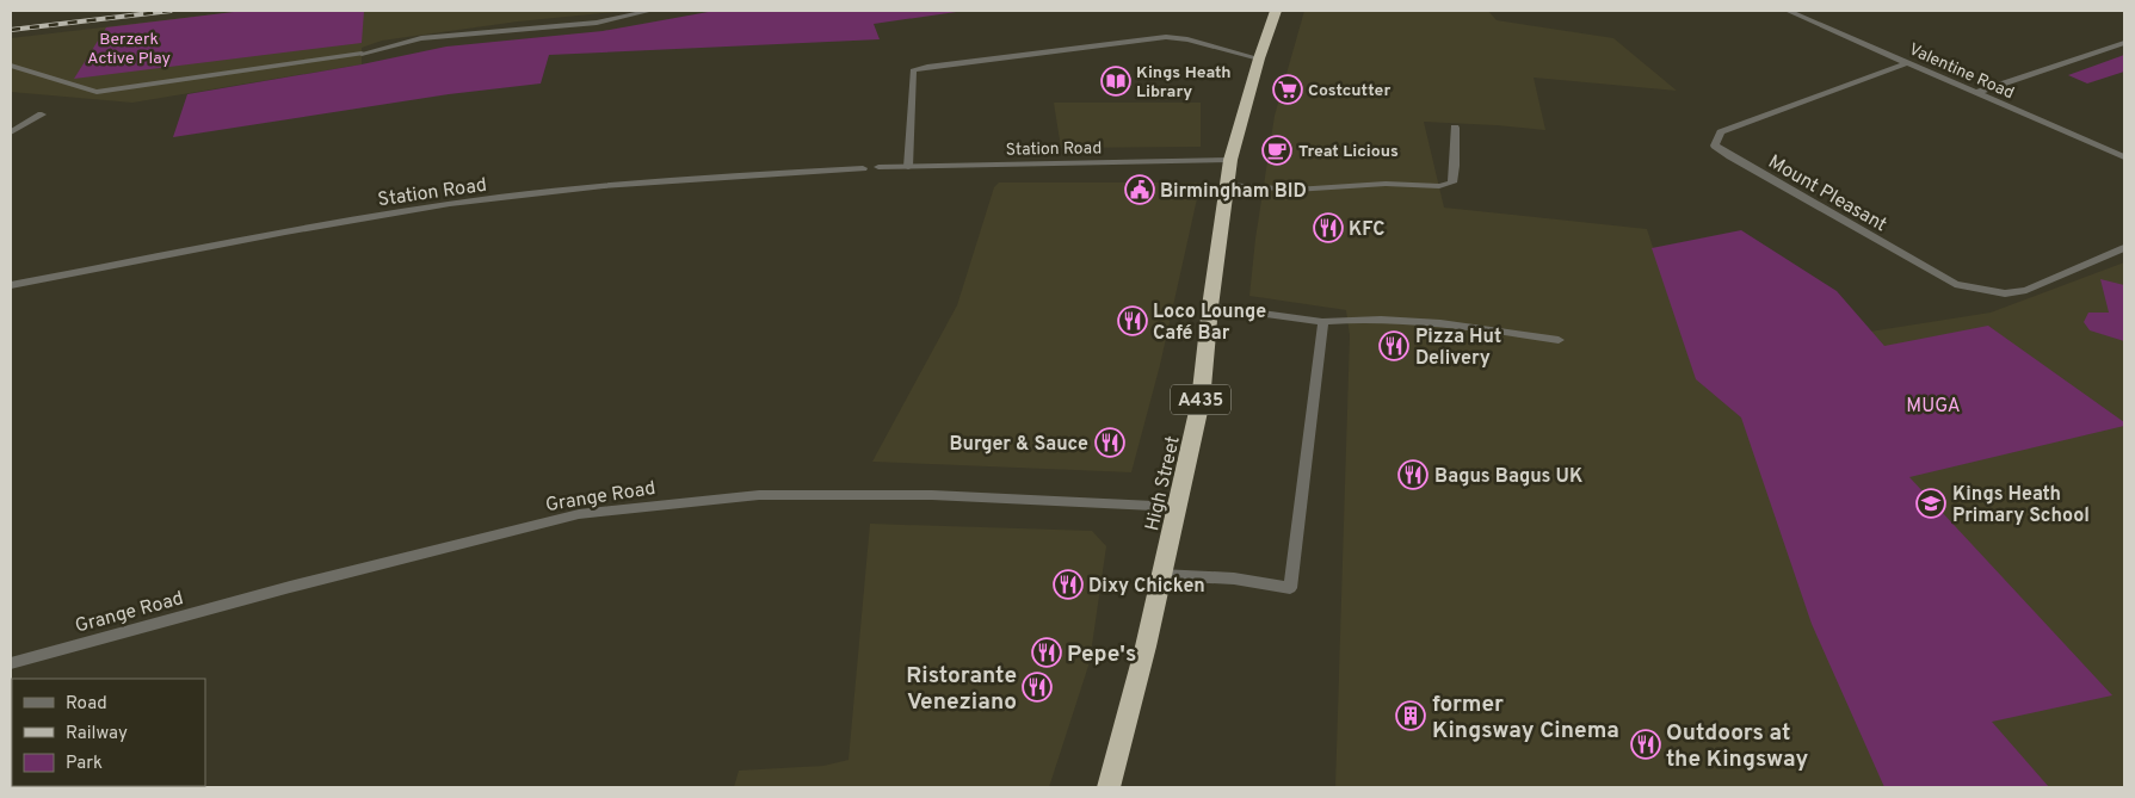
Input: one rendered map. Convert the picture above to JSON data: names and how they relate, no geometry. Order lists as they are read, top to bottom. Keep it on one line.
{"streets":{"highway":["A435","High Street"],"street":["Valentine Road","Station Road","Mount Pleasant","Grange Road"]},"crossings":[["Valentine Road","Mount Pleasant"],["Station Road","High Street"],["High Street","Grange Road"]],"parks":["Berzerk Active Play","MUGA"],"places":{"library":["Kings Heath Library"],"supermarket":["Costcutter"],"cafe":["Treat Licious"],"public building":["Birmingham BID"],"restaurant":["KFC","Loco Lounge Café Bar","Pizza Hut Delivery","Burger & Sauce","Bagus Bagus UK","Dixy Chicken","Pepe's","Ristorante Veneziano","Outdoors at the Kingsway"],"school or university":["Kings Heath Primary School"],"building":["former Kingsway Cinema"]},"legend":["Road","Railway","Park"]}
